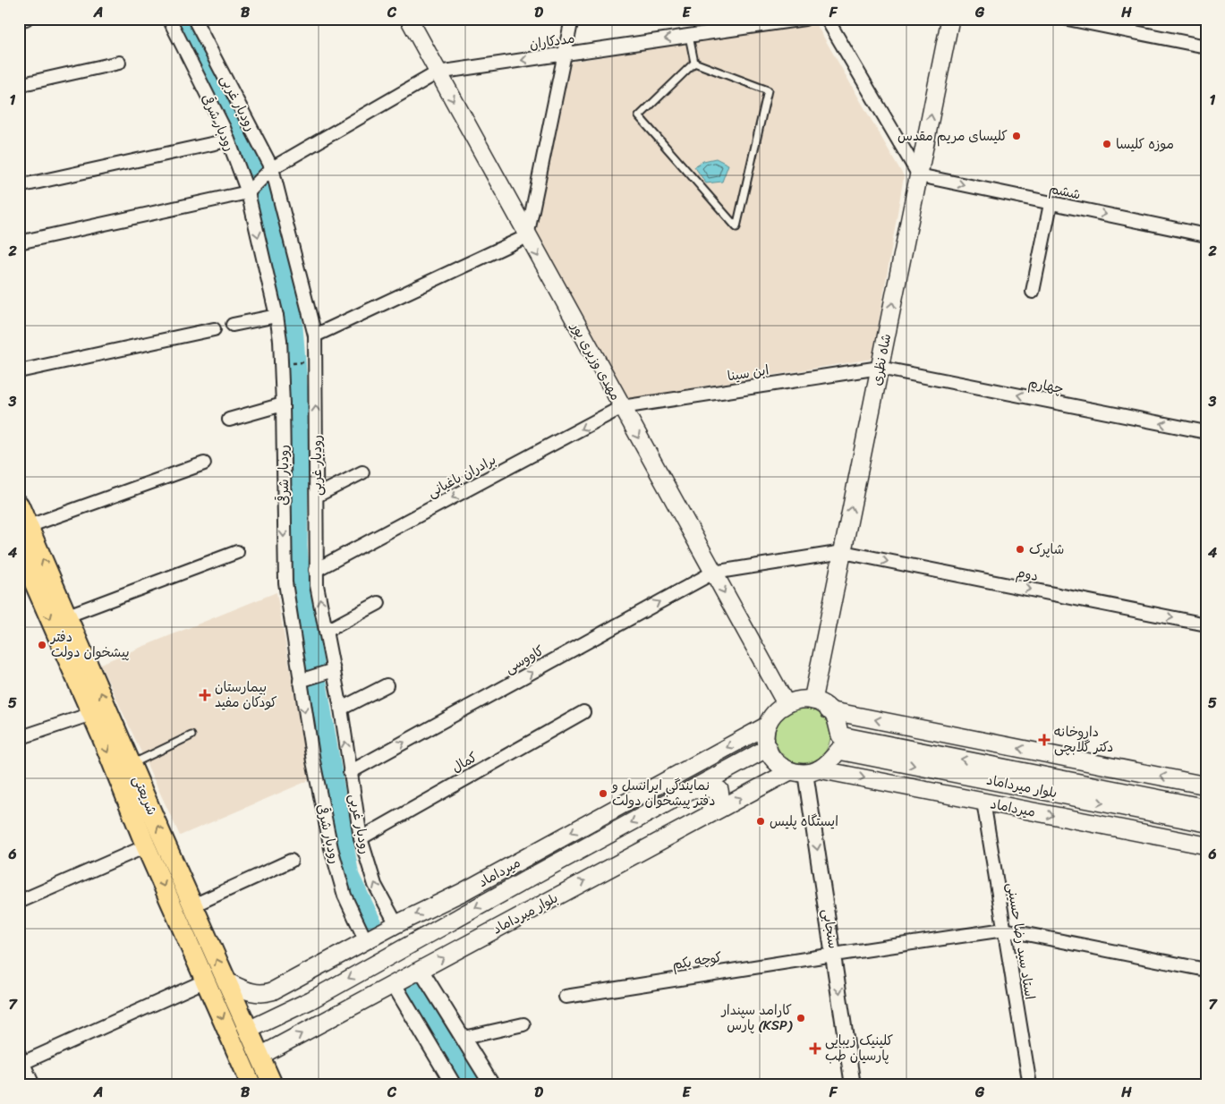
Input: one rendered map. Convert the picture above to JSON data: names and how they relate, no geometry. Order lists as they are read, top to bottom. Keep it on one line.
{"streets":{"main road":["شاه نظری","مهدی وزیری پور","بلوار میرداماد","شریعتی","میرداماد"],"street":["مددکاران","رودبار غربی","رودبار شرقی","ششم","ابن سینا","چهارم","برادران باغیانی","دوم","کاووسی","کمال","سنجابی","استاد سید رضا حسینی","کوچه یکم"]},"crossings":[["مددکاران","مهدی وزیری پور"],["رودبار غربی","برادران باغیانی"],["رودبار غربی","کاووسی"],["رودبار غربی","کمال"],["رودبار غربی","میرداماد"],["رودبار شرقی","میرداماد"],["ششم","شاه نظری"],["شاه نظری","مهدی وزیری پور"],["شاه نظری","ابن سینا"],["شاه نظری","چهارم"],["شاه نظری","دوم"],["شاه نظری","کاووسی"],["شاه نظری","بلوار میرداماد"],["شاه نظری","میرداماد"],["شاه نظری","سنجابی"],["مهدی وزیری پور","ابن سینا"],["مهدی وزیری پور","برادران باغیانی"],["مهدی وزیری پور","کاووسی"],["مهدی وزیری پور","بلوار میرداماد"],["مهدی وزیری پور","میرداماد"],["مهدی وزیری پور","سنجابی"],["ابن سینا","چهارم"],["ابن سینا","برادران باغیانی"],["دوم","کاووسی"],["بلوار میرداماد","شریعتی"],["بلوار میرداماد","میرداماد"],["بلوار میرداماد","سنجابی"],["شریعتی","میرداماد"],["میرداماد","سنجابی"],["میرداماد","استاد سید رضا حسینی"],["سنجابی","کوچه یکم"],["استاد سید رضا حسینی","کوچه یکم"]],"one_way":["مددکاران","رودبار غربی","رودبار شرقی","ششم","شاه نظری","مهدی وزیری پور","چهارم","برادران باغیانی","دوم","کاووسی","سنجابی"],"places":{"other":["کلیسای مریم مقدس","موزه کلیسا","شاپرک","دفتر پیشخوان دولت","نمایندگی ایرانسل و دفتر پیشخوان دولت","ایستگاه پلیس","کارامد سپندار پارس (KSP)"],"health":["بیمارستان کودکان مفید","داروخانه دکتر گلابچی","کلینیک زیبایی پارسیان طب"]},"grid":{"columns":["A","B","C","D","E","F","G","H"],"rows":["1","2","3","4","5","6","7"]}}
